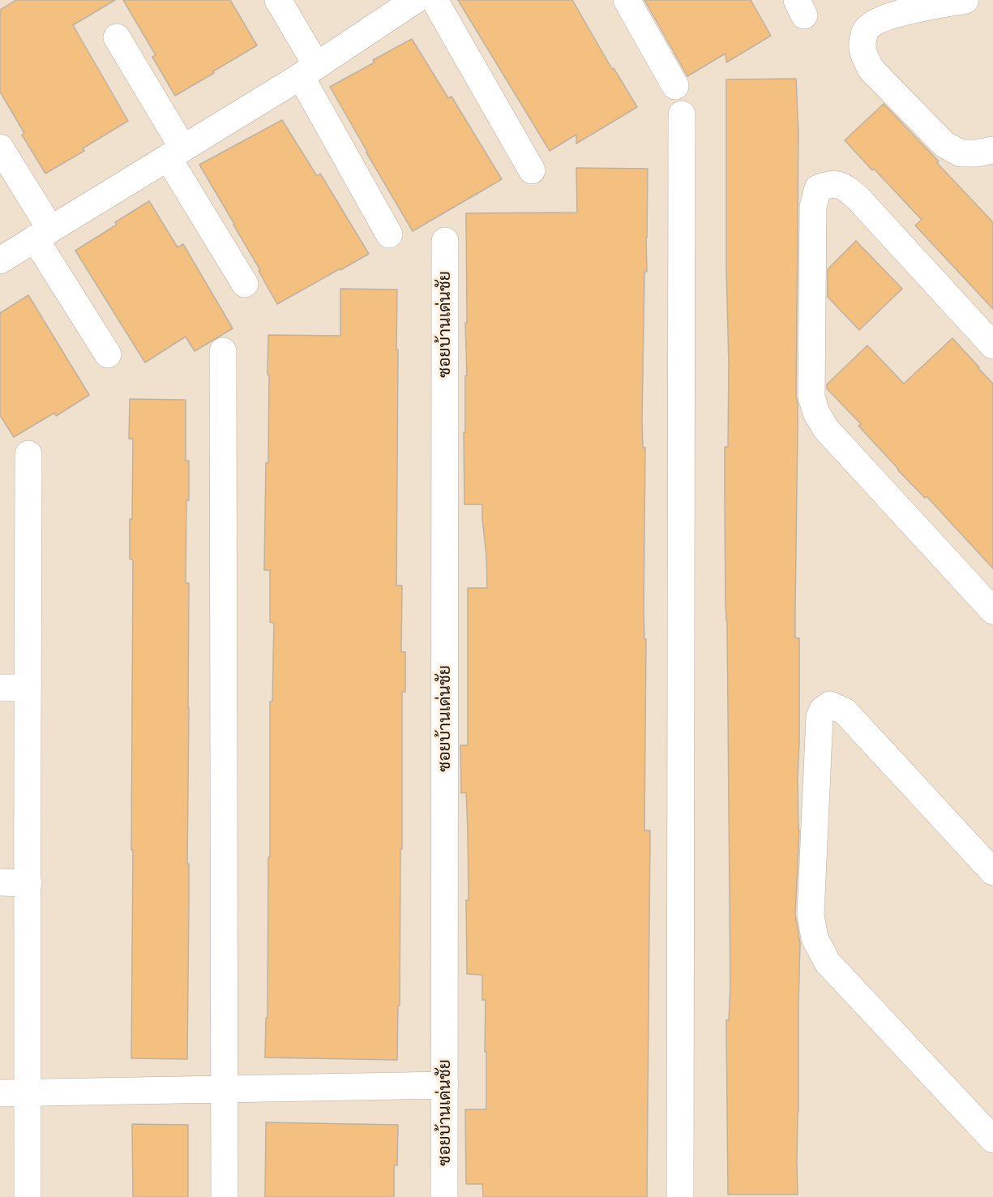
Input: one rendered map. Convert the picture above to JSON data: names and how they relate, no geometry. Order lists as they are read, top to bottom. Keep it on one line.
{"streets":{"street":["ซอยบ้านเด่นชัย"]}}
